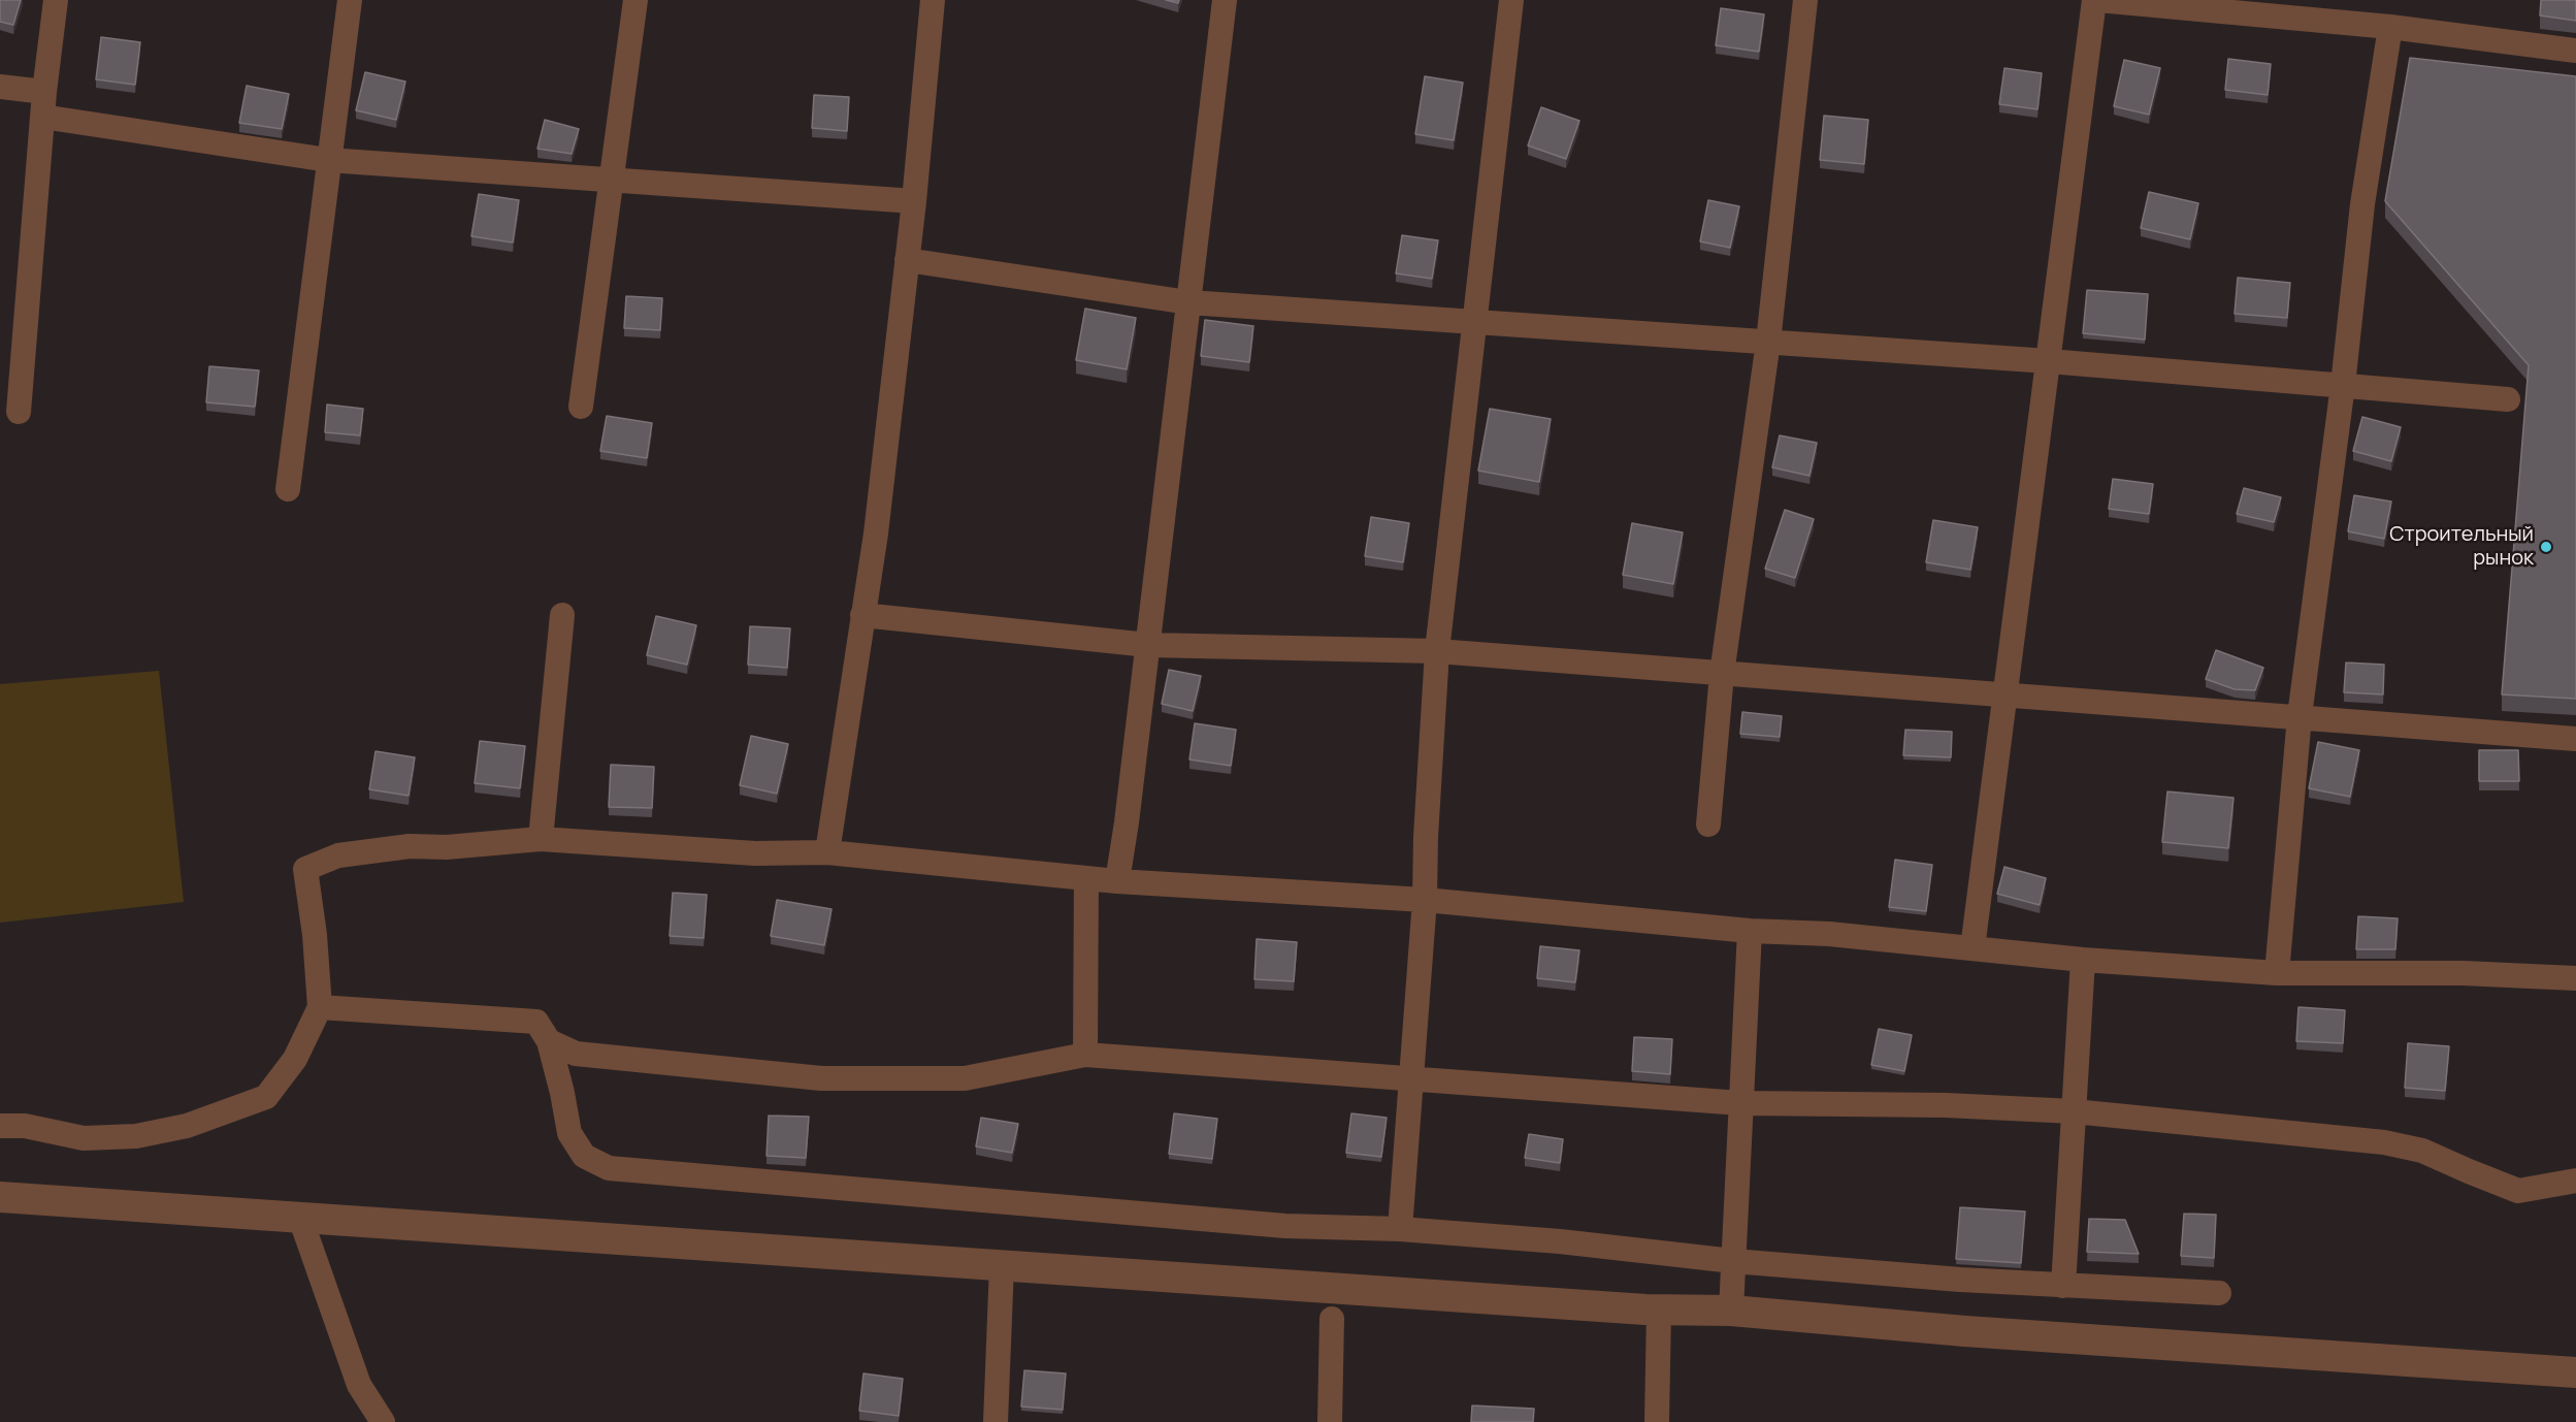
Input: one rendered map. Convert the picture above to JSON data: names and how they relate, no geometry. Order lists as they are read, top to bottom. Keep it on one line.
{"places":["Строительный рынок"]}
